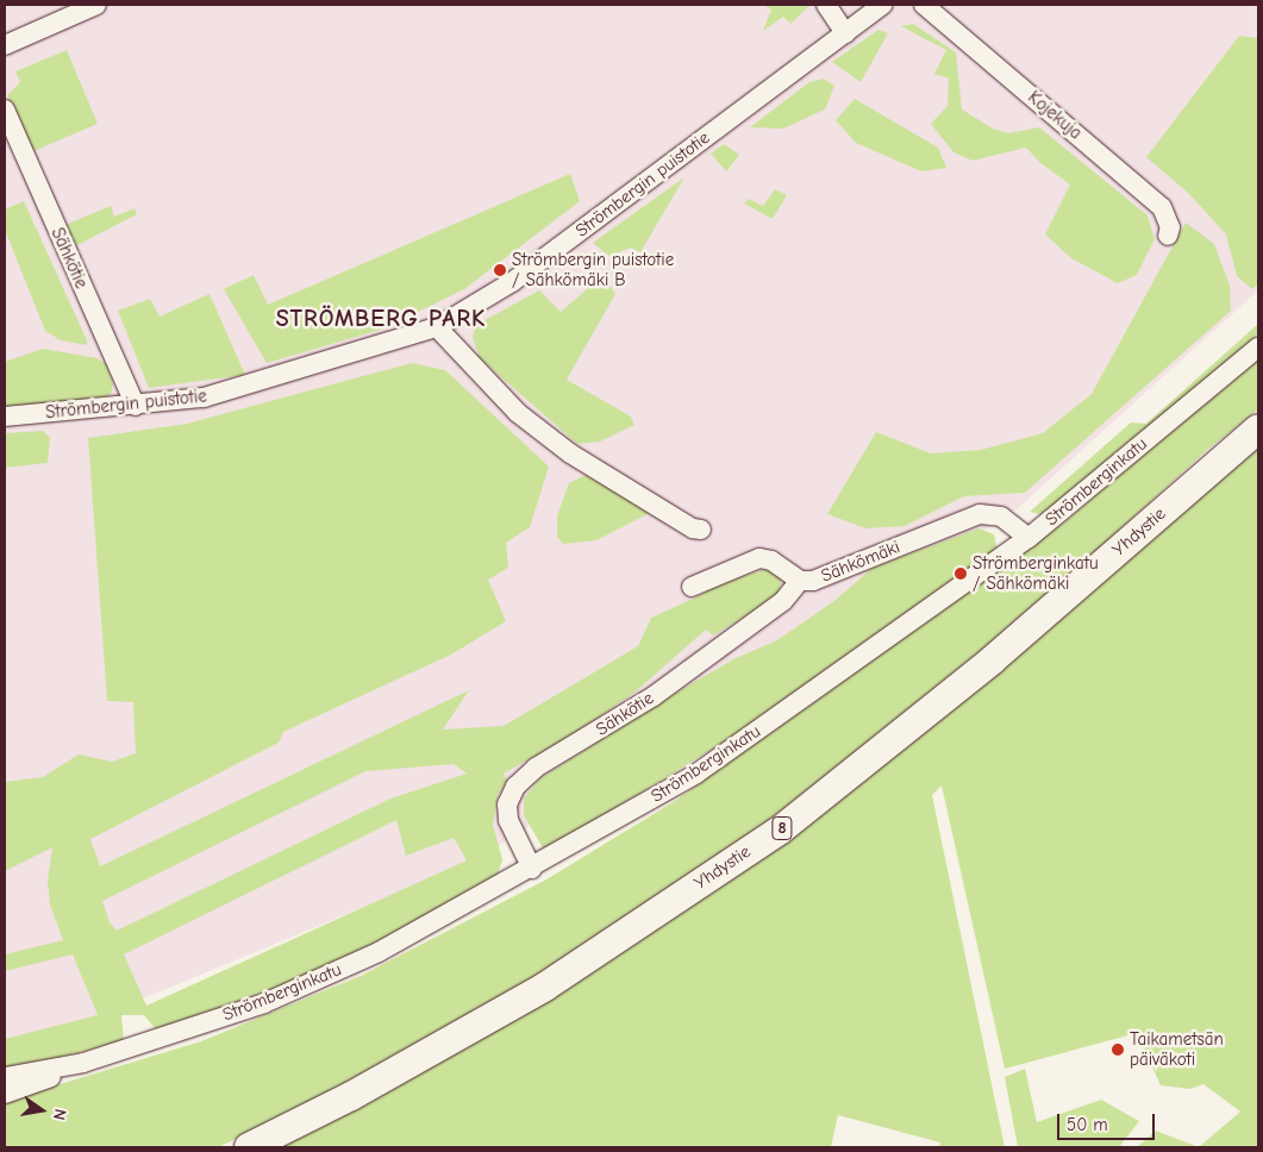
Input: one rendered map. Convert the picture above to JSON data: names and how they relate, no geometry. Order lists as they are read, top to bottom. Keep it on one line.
{"streets":{"highway":["Yhdystie","8"],"street":["Kojekuja","Strömbergin puistotie","Sähkötie","Strömberginkatu","Sähkömäki"]},"crossings":[["Strömbergin puistotie","Sähkötie"],["Sähkötie","Strömberginkatu"],["Sähkötie","Sähkömäki"],["Strömberginkatu","Sähkömäki"]],"districts":["STRÖMBERG PARK"],"places":["Strömbergin puistotie / Sähkömäki B","Strömberginkatu / Sähkömäki","Taikametsän päiväkoti"],"scale_bar":"50 m","north":"right"}
